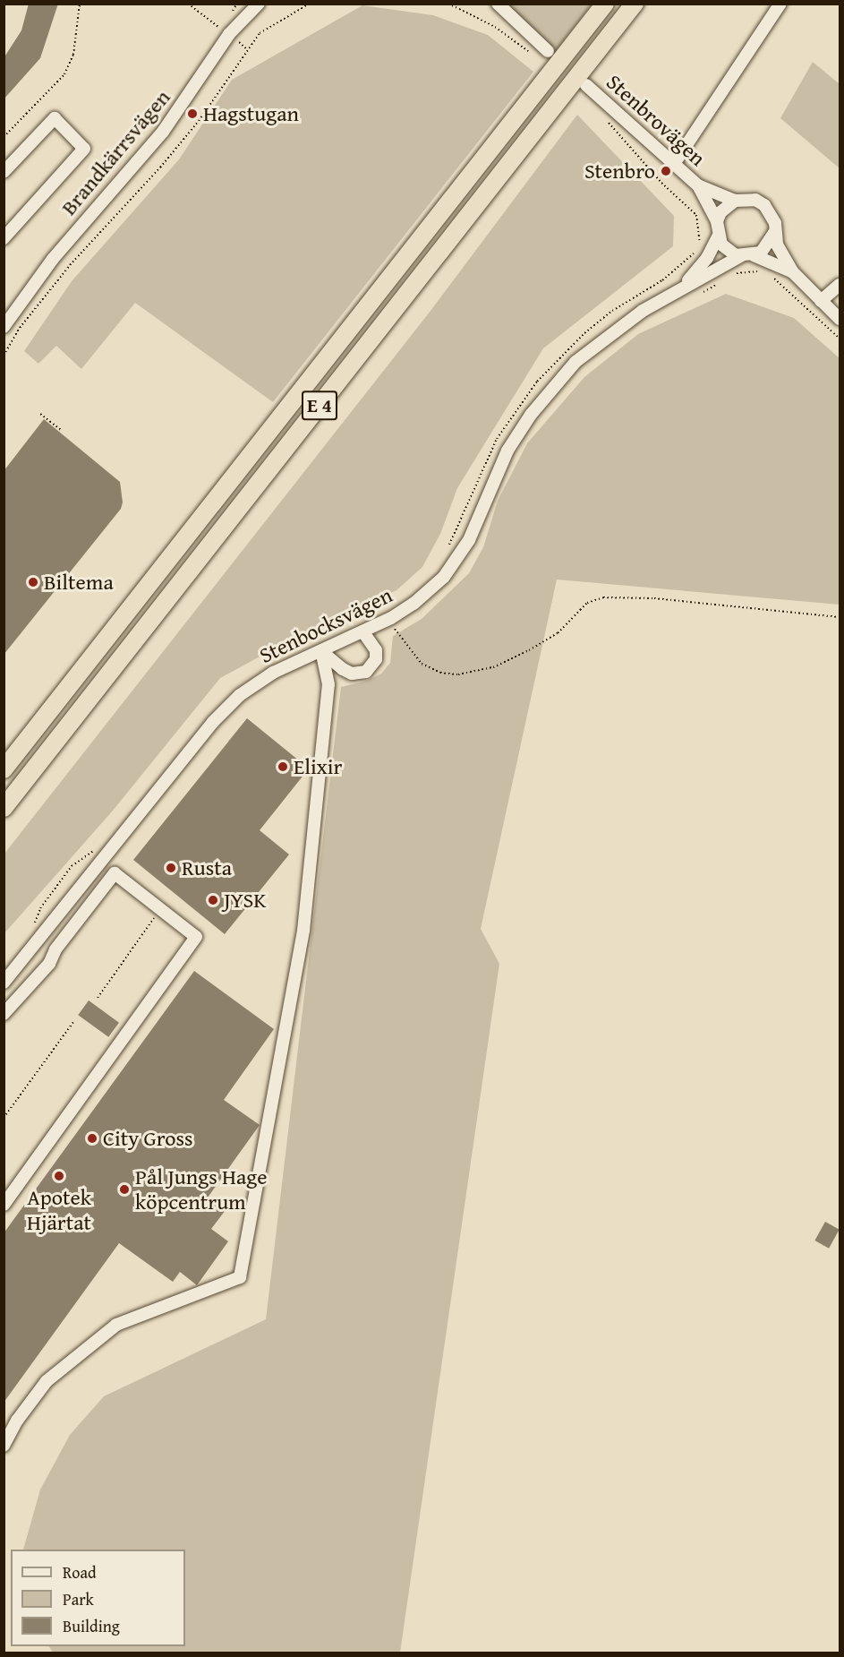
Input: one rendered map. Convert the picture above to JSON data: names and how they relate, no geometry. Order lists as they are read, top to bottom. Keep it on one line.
{"streets":{"highway":["E 4"],"street":["Stenbrovägen","Brandkärrsvägen","Stenbocksvägen"]},"crossings":[["Stenbrovägen","Stenbocksvägen"]],"places":["Hagstugan","Stenbro","Biltema","Elixir","Rusta","JYSK","City Gross","Apotek Hjärtat","Pål Jungs Hage köpcentrum"],"legend":["Road","Park","Building"]}
